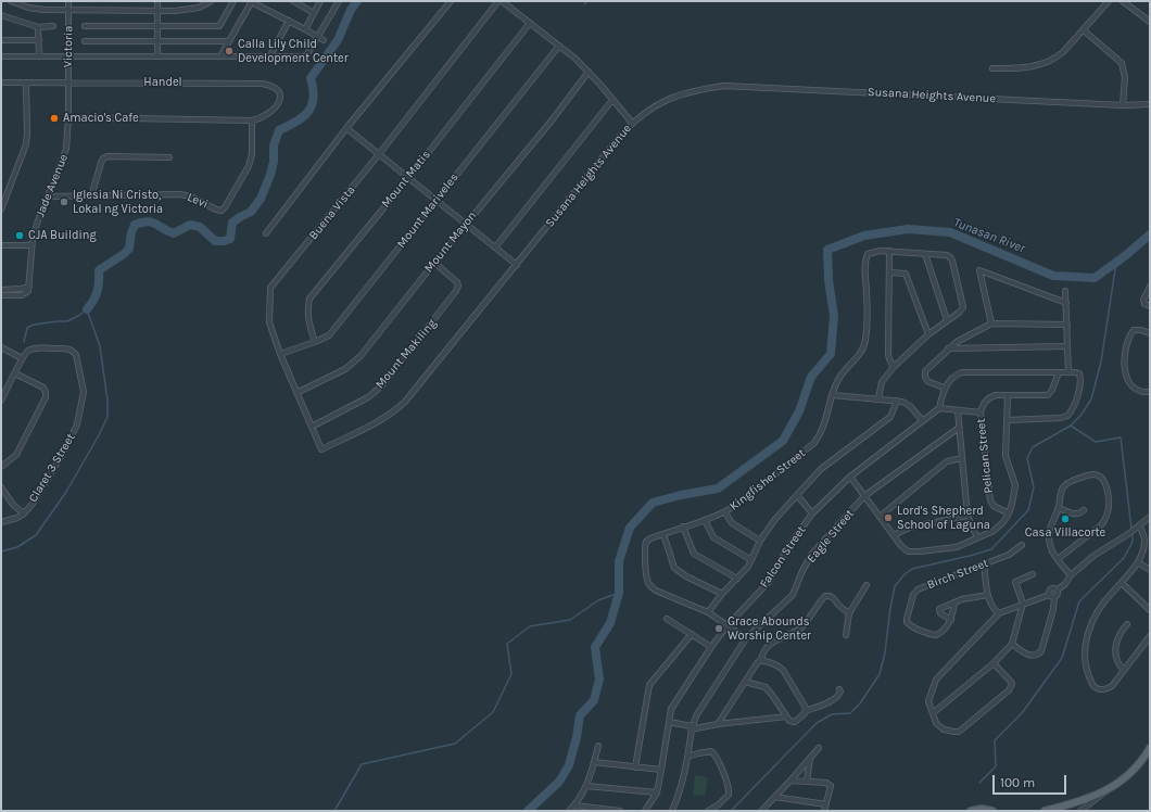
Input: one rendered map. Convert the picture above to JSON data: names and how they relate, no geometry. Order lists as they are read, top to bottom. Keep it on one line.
{"streets":{"street":["Victoria","Handel","Susana Heights Avenue","Mount Matis","Jade Avenue","Levi","Mount Mariveles","Buena Vista","Mount Mayon","Mount Makiling","Pelican Street","Claret 3 Street","Kingfisher Street","Eagle Street","Falcon Street","Birch Street"]},"crossings":[["Victoria","Handel"],["Victoria","Jade Avenue"],["Handel","Jade Avenue"],["Handel","Levi"],["Susana Heights Avenue","Buena Vista"],["Mount Matis","Mount Mariveles"],["Jade Avenue","Levi"],["Mount Mariveles","Buena Vista"],["Buena Vista","Mount Mayon"],["Buena Vista","Mount Makiling"],["Mount Mayon","Mount Makiling"],["Kingfisher Street","Eagle Street"],["Kingfisher Street","Falcon Street"]],"water":["Tunasan River"],"places":["Calla Lily Child Development Center","Amacio's Cafe","Iglesia Ni Cristo, Lokal ng Victoria","CJA Building","Lord's Shepherd School of Laguna","Casa Villacorte","Grace Abounds Worship Center"],"scale_bar":"100 m"}
